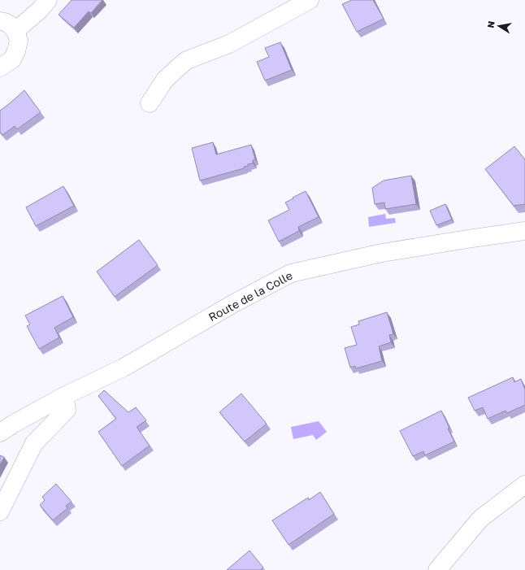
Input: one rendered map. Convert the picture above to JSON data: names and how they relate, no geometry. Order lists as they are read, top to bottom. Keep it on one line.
{"streets":{"street":["Route de la Colle"]},"north":"left"}
